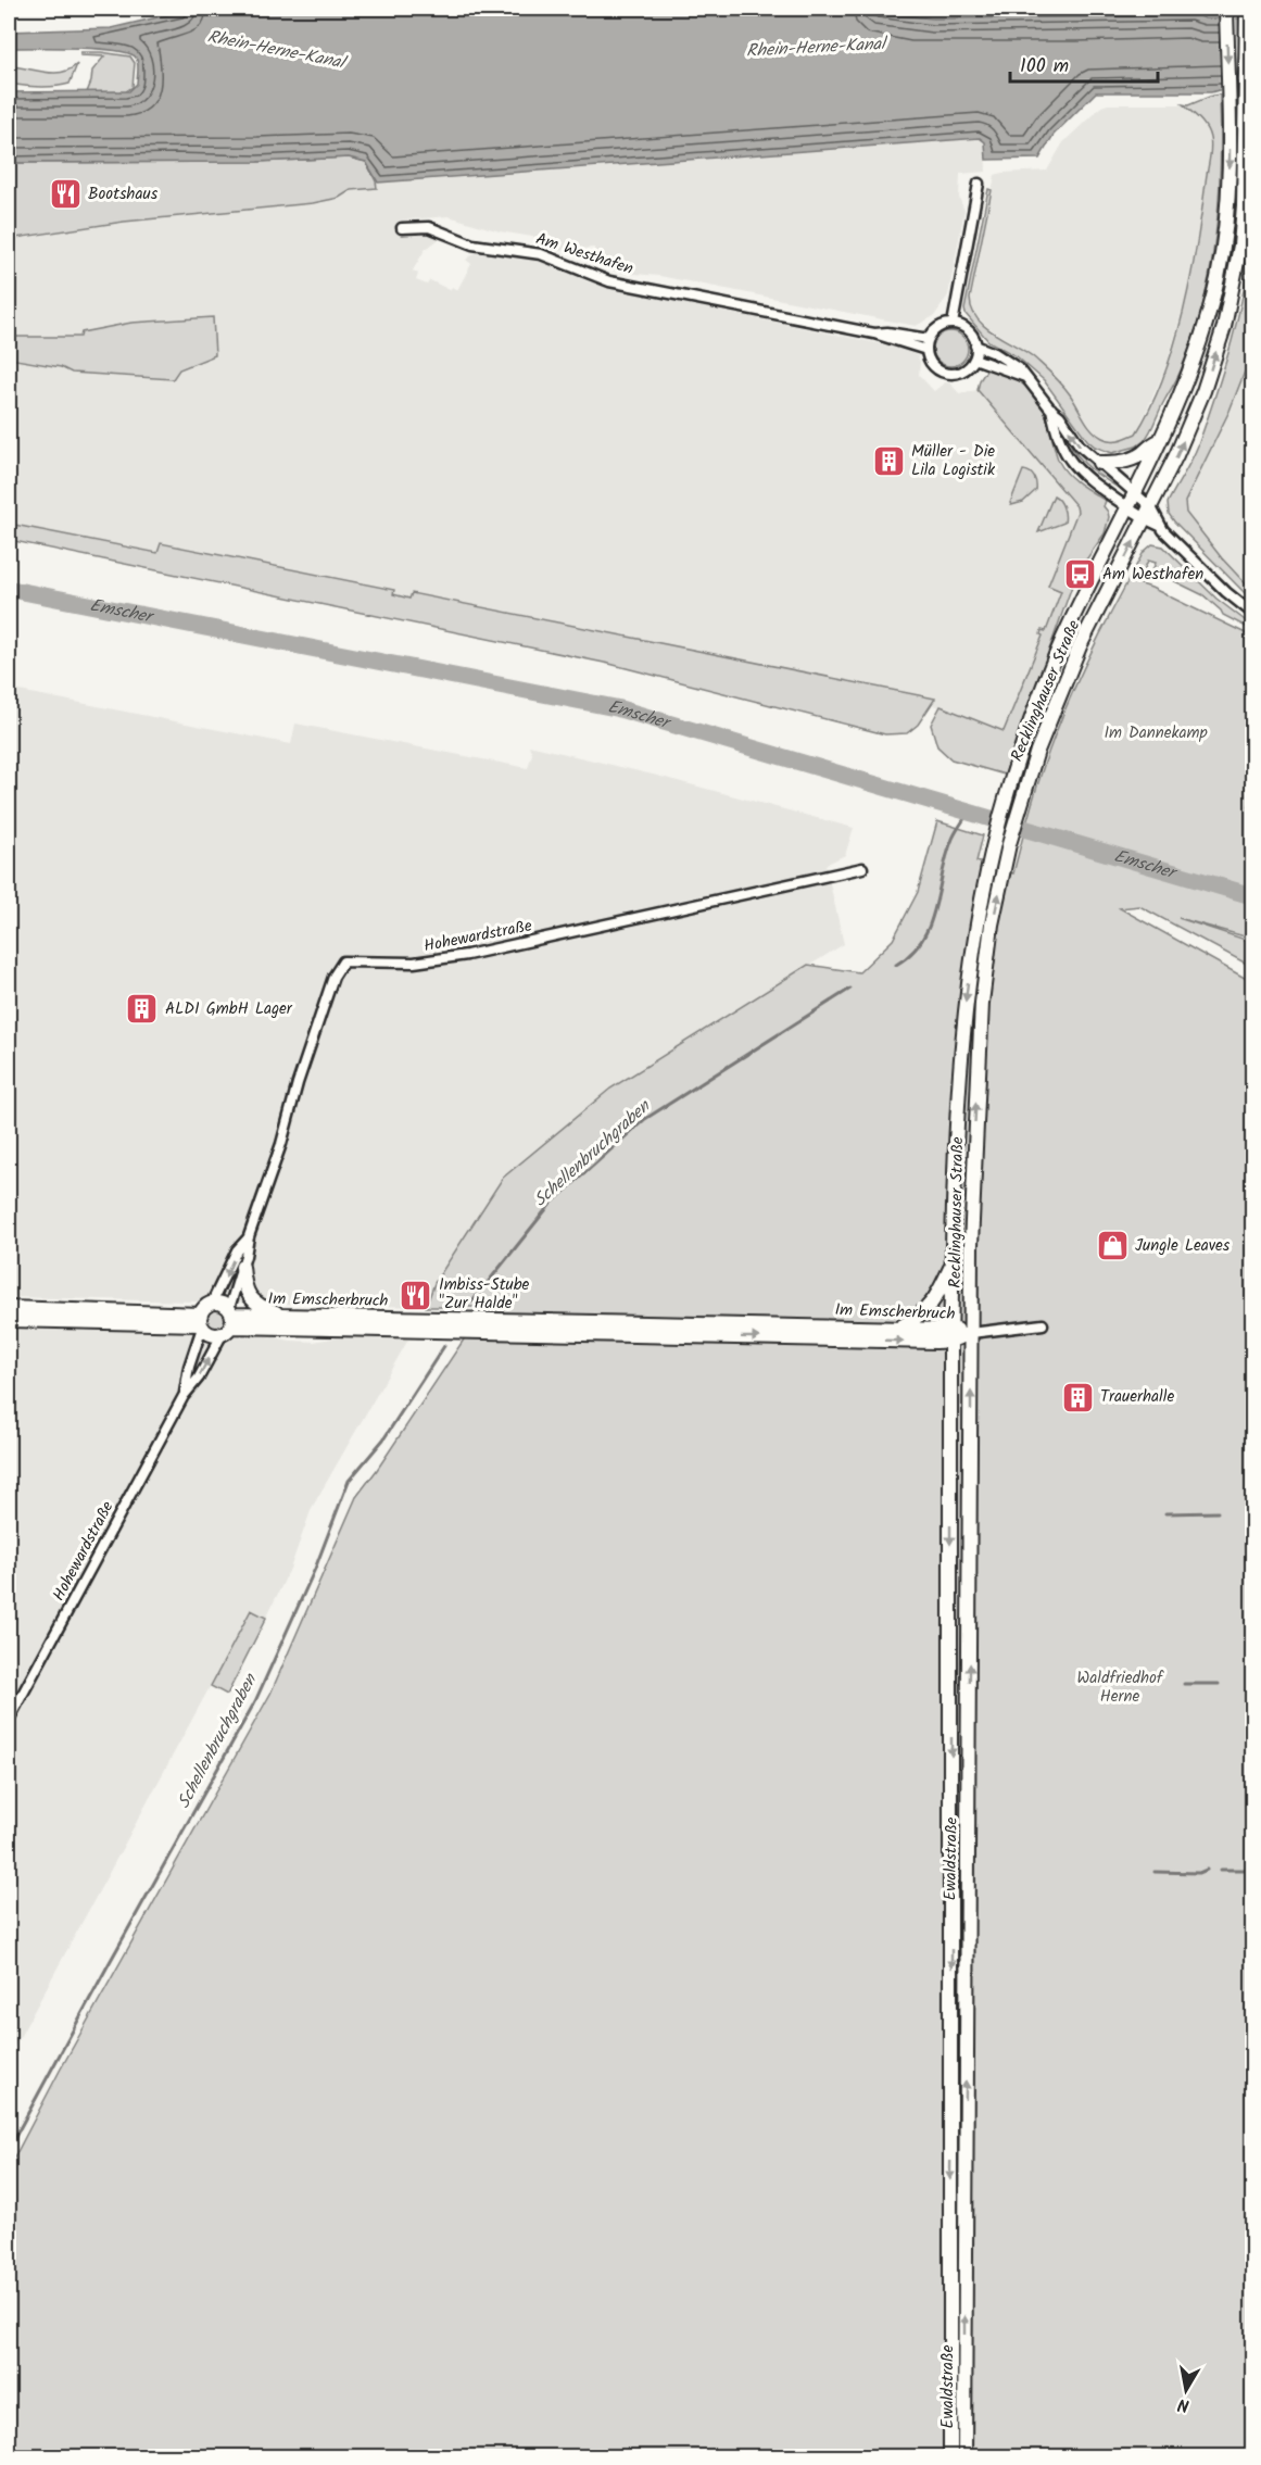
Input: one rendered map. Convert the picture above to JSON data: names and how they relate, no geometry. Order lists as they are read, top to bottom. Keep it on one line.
{"streets":{"main road":["Recklinghauser Straße","Im Emscherbruch","Ewaldstraße"],"street":["Am Westhafen","Hohewardstraße"]},"crossings":[["Recklinghauser Straße","Im Emscherbruch"],["Recklinghauser Straße","Ewaldstraße"],["Hohewardstraße","Im Emscherbruch"],["Im Emscherbruch","Ewaldstraße"]],"water":["Rhein-Herne-Kanal","Emscher","Schellenbruchgraben"],"parks":["Im Dannekamp","Waldfriedhof Herne"],"places":{"restaurant":["Bootshaus","Imbiss-Stube \"Zur Halde\""],"building":["Müller - Die Lila Logistik","ALDI GmbH Lager","Trauerhalle"],"bus stop":["Am Westhafen"],"shop":["Jungle Leaves"]},"scale_bar":"100 m","north":"bottom"}
